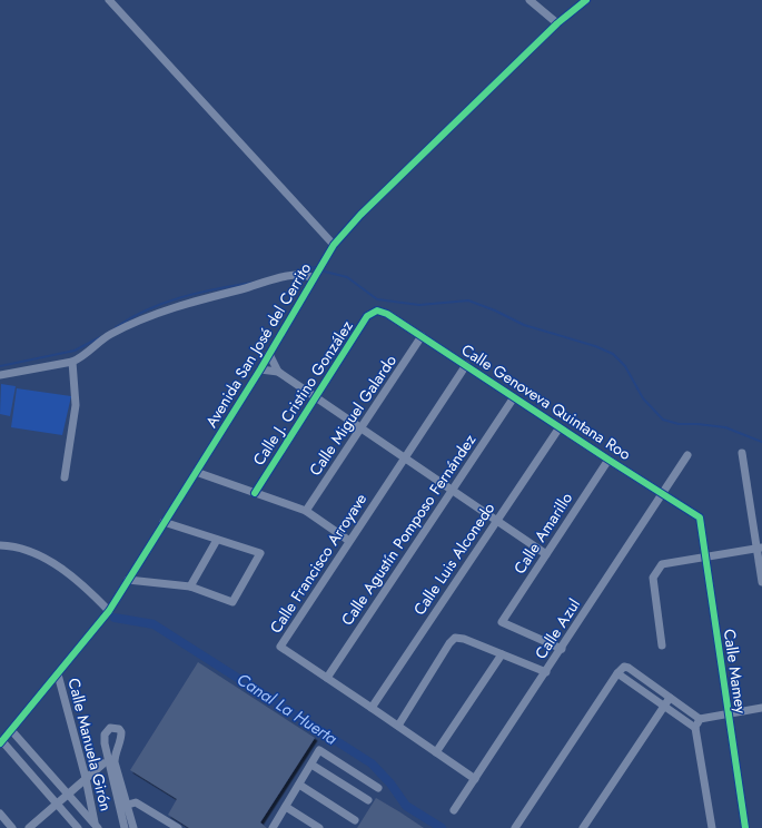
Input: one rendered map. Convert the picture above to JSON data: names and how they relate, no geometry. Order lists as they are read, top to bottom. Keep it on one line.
{"streets":{"street":["Avenida San José del Cerrito","Calle J. Cristino González","Calle Genoveva Quintana Roo","Calle Miguel Galardo","Calle Agustín Pomposo Fernández","Calle Amarillo","Calle Luis Alconedo","Calle Francisco Arroyave","Calle Azul","Calle Mamey","Calle Manuela Girón"]},"crossings":[["Avenida San José del Cerrito","Calle Manuela Girón"],["Calle J. Cristino González","Calle Genoveva Quintana Roo"],["Calle Genoveva Quintana Roo","Calle Miguel Galardo"],["Calle Genoveva Quintana Roo","Calle Agustín Pomposo Fernández"],["Calle Genoveva Quintana Roo","Calle Amarillo"],["Calle Genoveva Quintana Roo","Calle Luis Alconedo"],["Calle Genoveva Quintana Roo","Calle Francisco Arroyave"],["Calle Genoveva Quintana Roo","Calle Azul"],["Calle Genoveva Quintana Roo","Calle Mamey"],["Calle Agustín Pomposo Fernández","Calle Francisco Arroyave"],["Calle Amarillo","Calle Azul"],["Calle Luis Alconedo","Calle Francisco Arroyave"],["Calle Francisco Arroyave","Calle Azul"]],"water":["Canal La Huerta"]}
